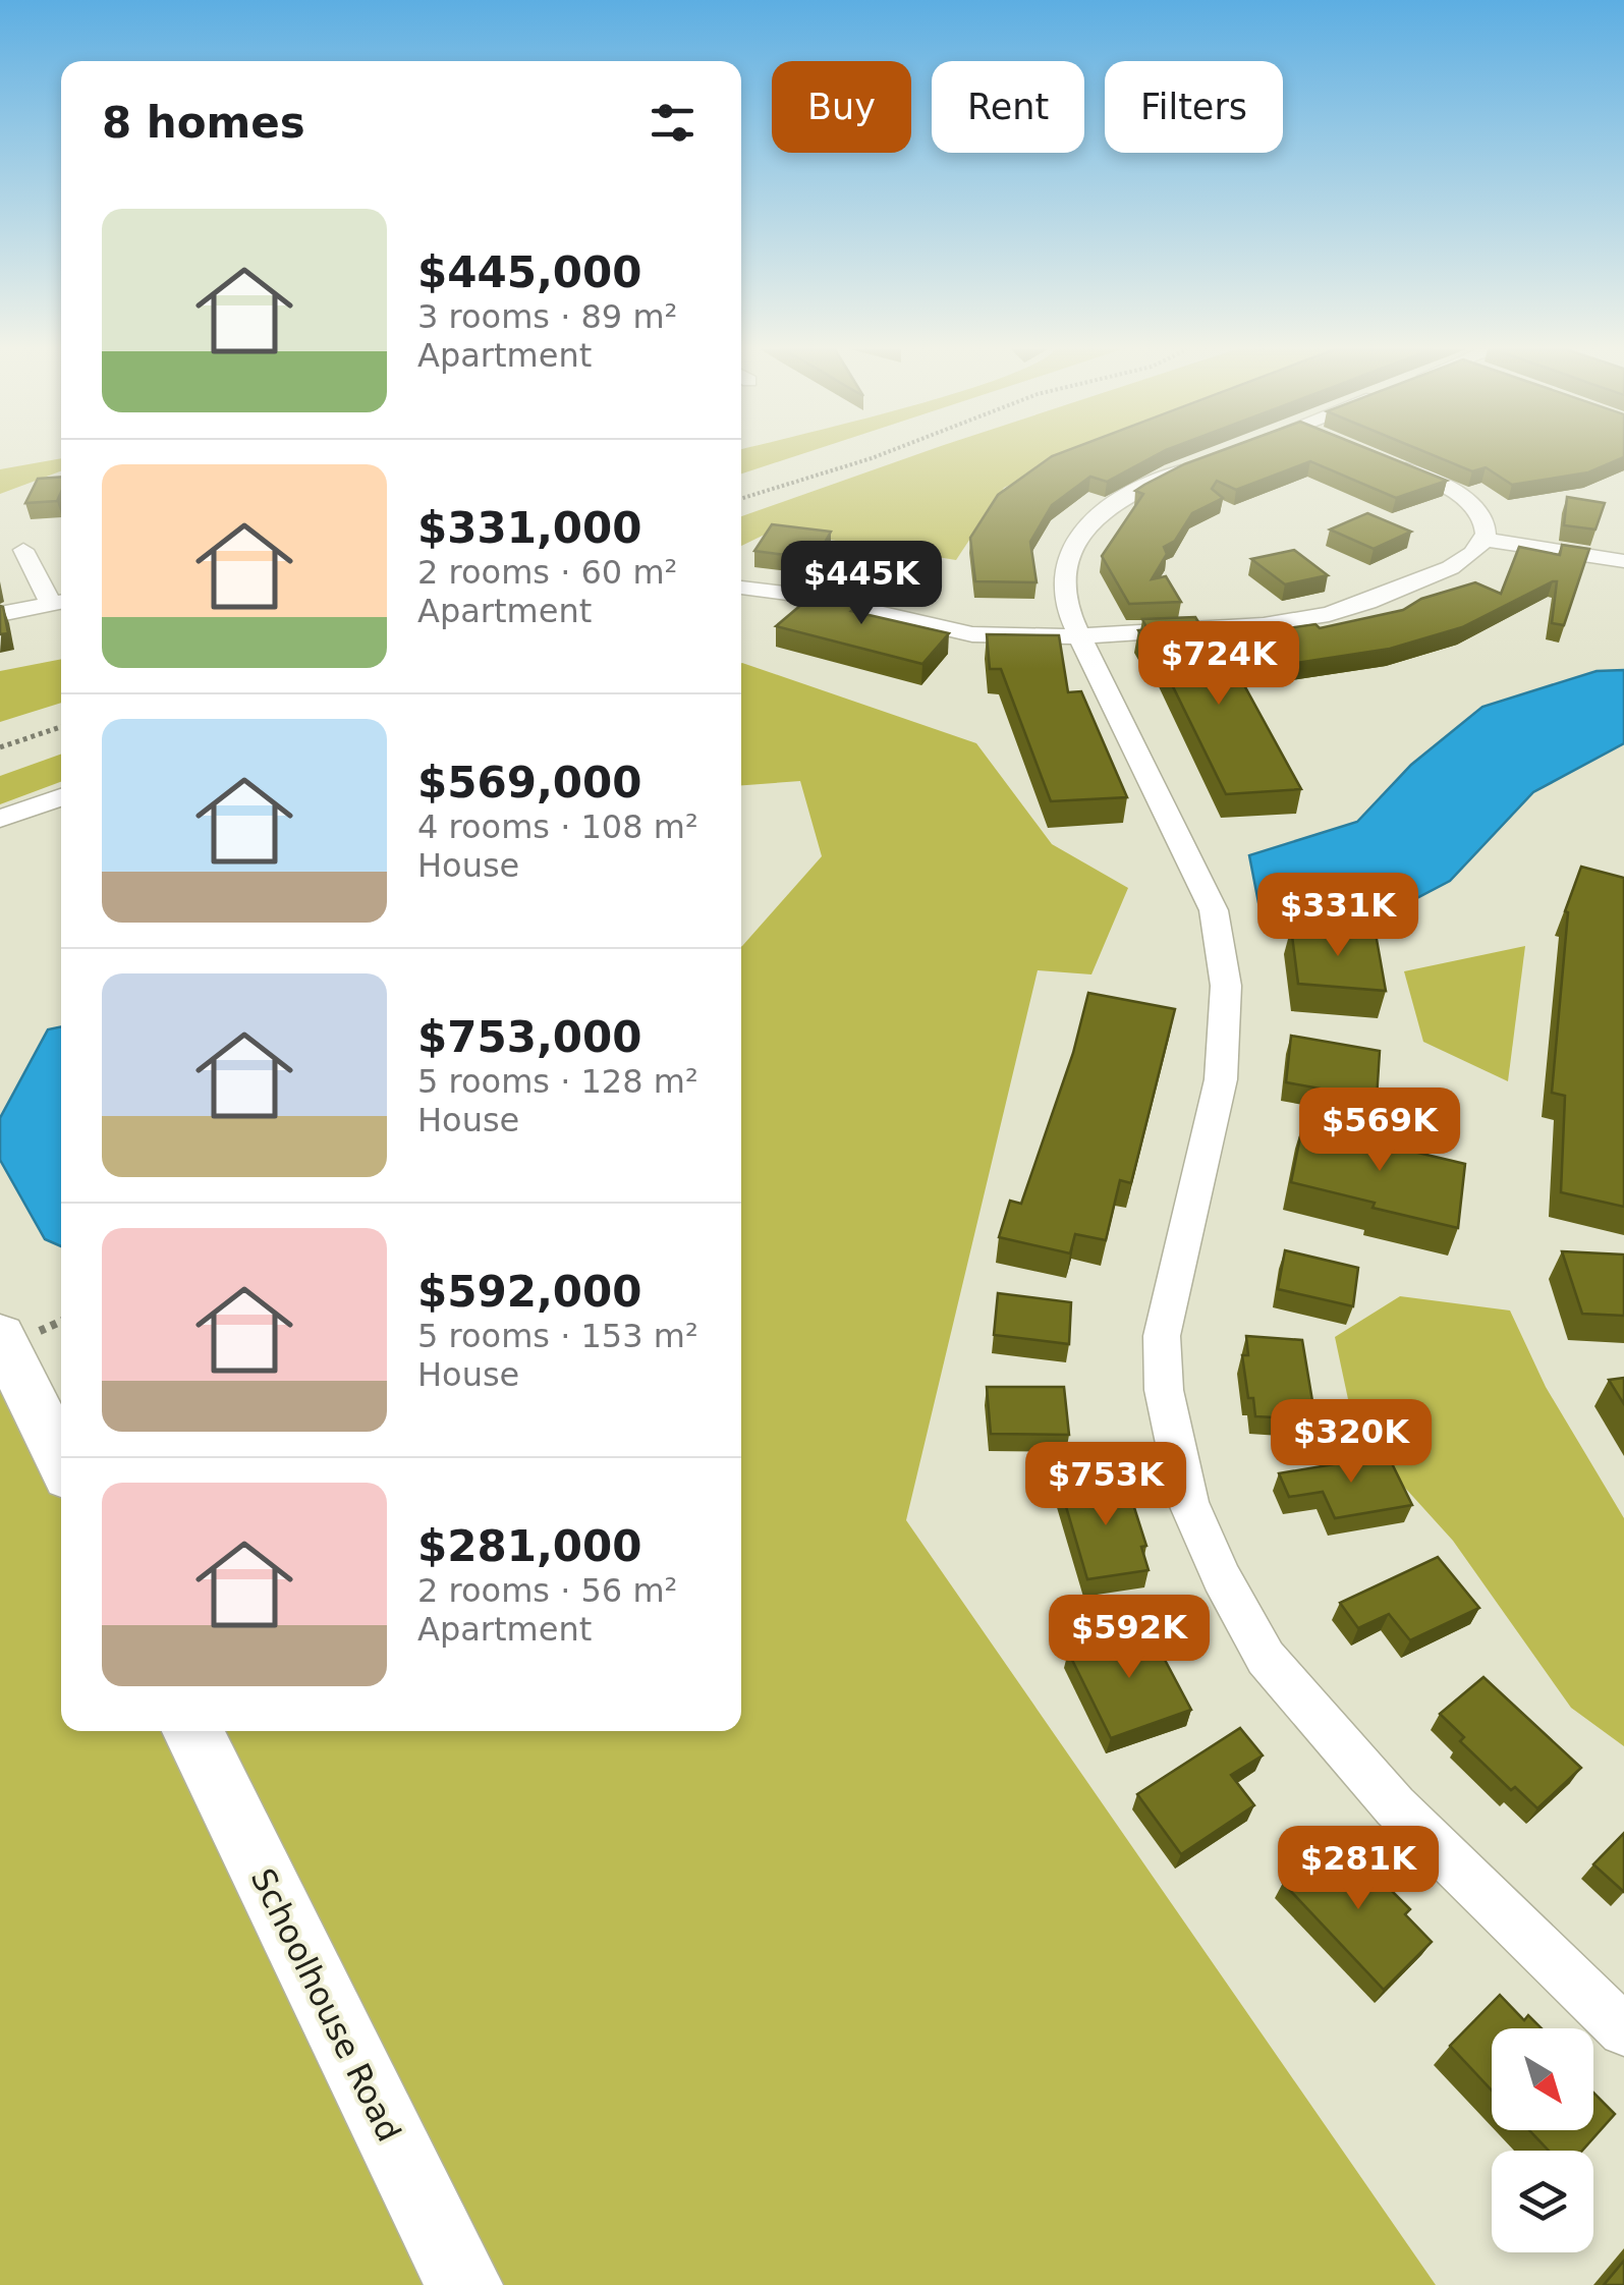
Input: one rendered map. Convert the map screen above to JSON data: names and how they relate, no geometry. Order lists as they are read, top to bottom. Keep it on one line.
{"streets":{"street":["Schoolhouse Road"]},"north":"bottom right","page":{"chip":["Buy","Rent","Filters"],"heading":"8 homes","list":[{"name":"$445,000","note":"3 rooms · 89 m² · Apartment"},{"name":"$331,000","note":"2 rooms · 60 m² · Apartment"},{"name":"$569,000","note":"4 rooms · 108 m² · House"},{"name":"$753,000","note":"5 rooms · 128 m² · House"},{"name":"$592,000","note":"5 rooms · 153 m² · House"},{"name":"$281,000","note":"2 rooms · 56 m² · Apartment"}],"price":["$445K","$724K","$331K","$569K","$320K","$753K","$592K","$281K"]}}
